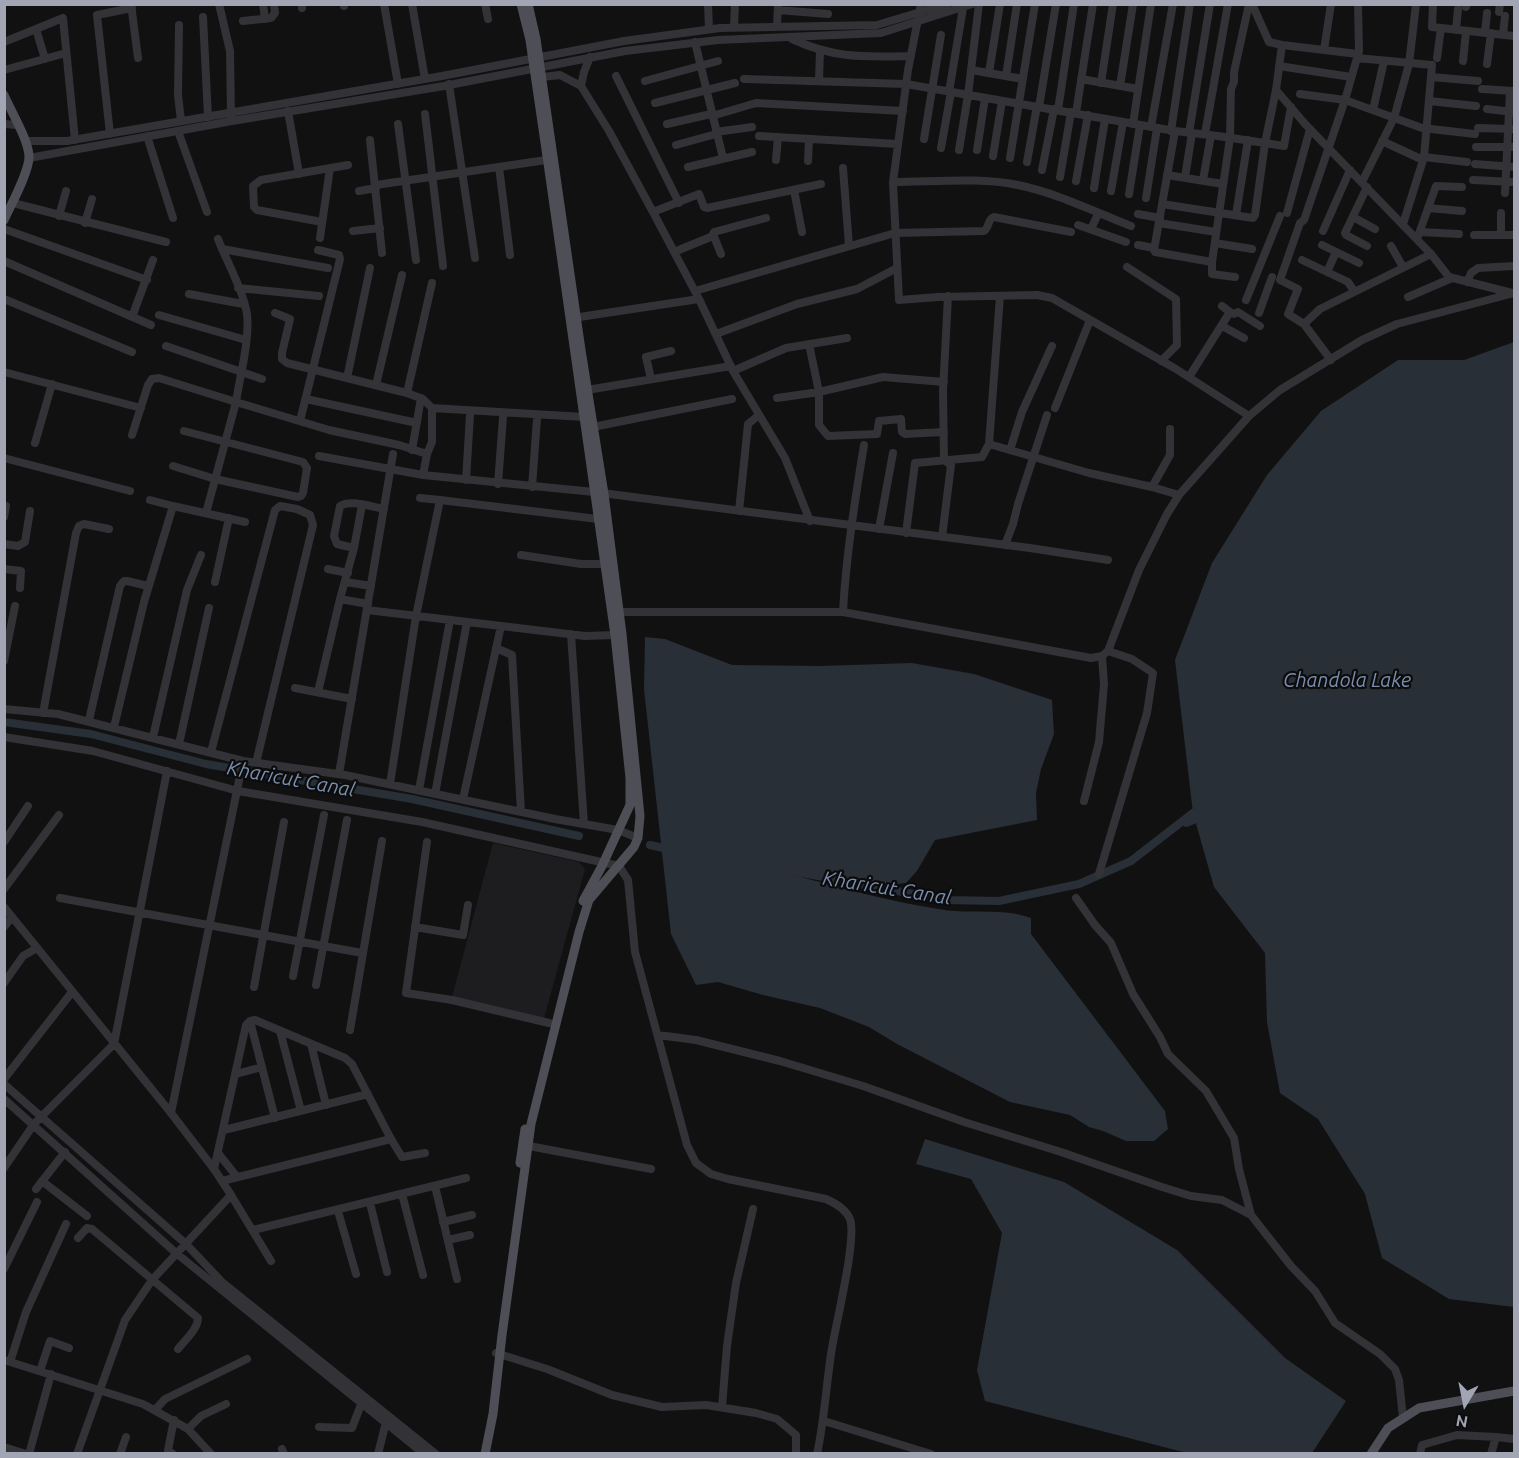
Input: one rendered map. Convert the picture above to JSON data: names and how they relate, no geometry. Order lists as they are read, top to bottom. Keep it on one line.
{"water":["Chandola Lake","Kharicut Canal"],"north":"bottom"}
